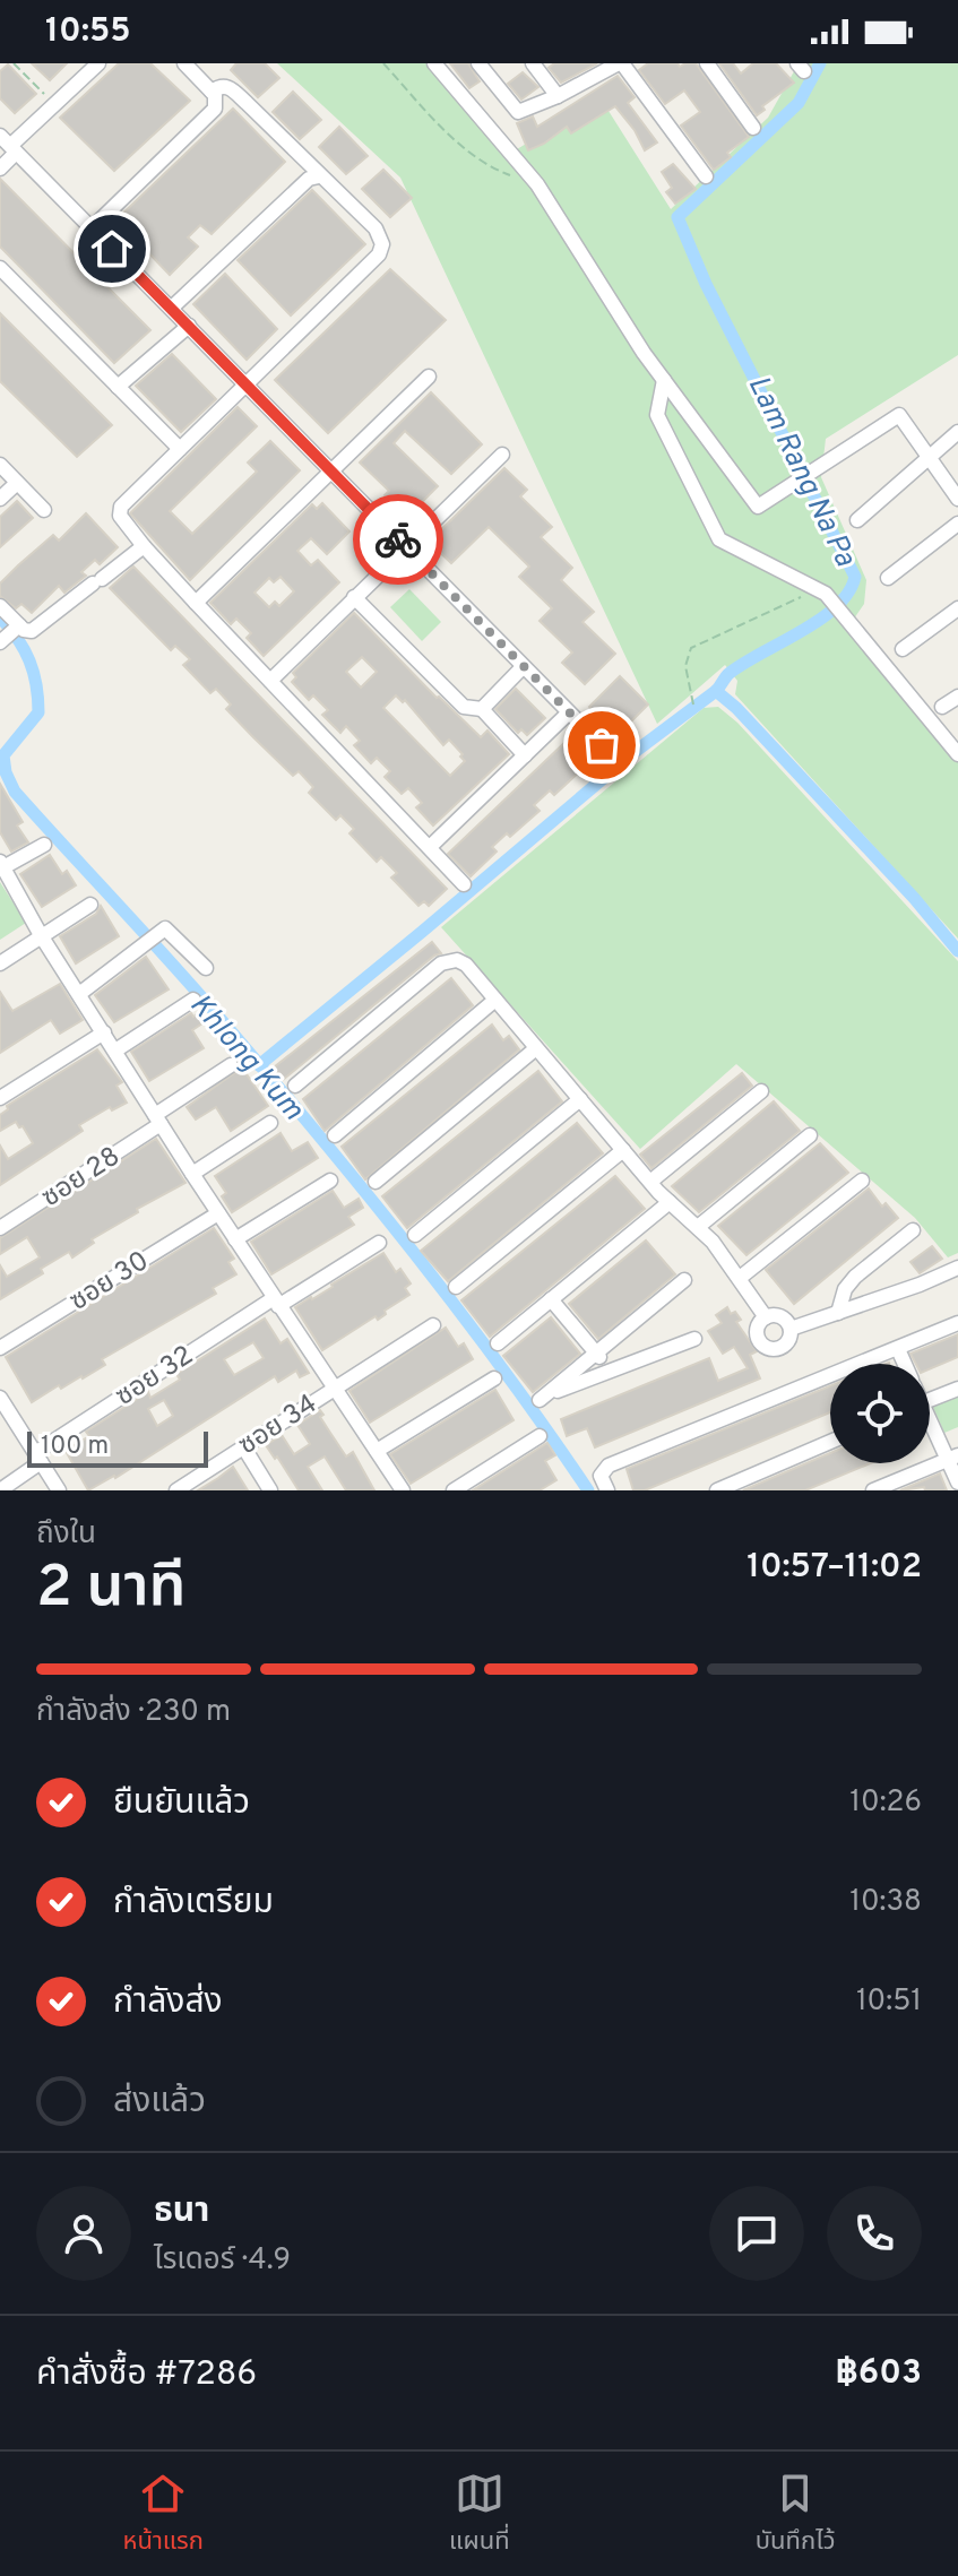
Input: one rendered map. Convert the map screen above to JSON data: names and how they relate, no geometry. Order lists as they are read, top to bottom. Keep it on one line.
{"streets":{"street":["ซอย 28","ซอย 30","ซอย 32","ซอย 34"]},"water":["Lam Rang Na Pa","Khlong Kum"],"scale_bar":"100 m","page":{"status":"10:55","scale":"100 m","heading":["2 นาที","ถึงใน","10:57–11:02"],"panel":["ธนา","ไรเดอร์ · 4.9","คำสั่งซื้อ #7286","฿603"],"bar":"กำลังส่ง · 230 m","list":[["ยืนยันแล้ว","10:26"],["กำลังเตรียม","10:38"],["กำลังส่ง","10:51"],"ส่งแล้ว"],"tabs":["หน้าแรก","แผนที่","บันทึกไว้"]}}
